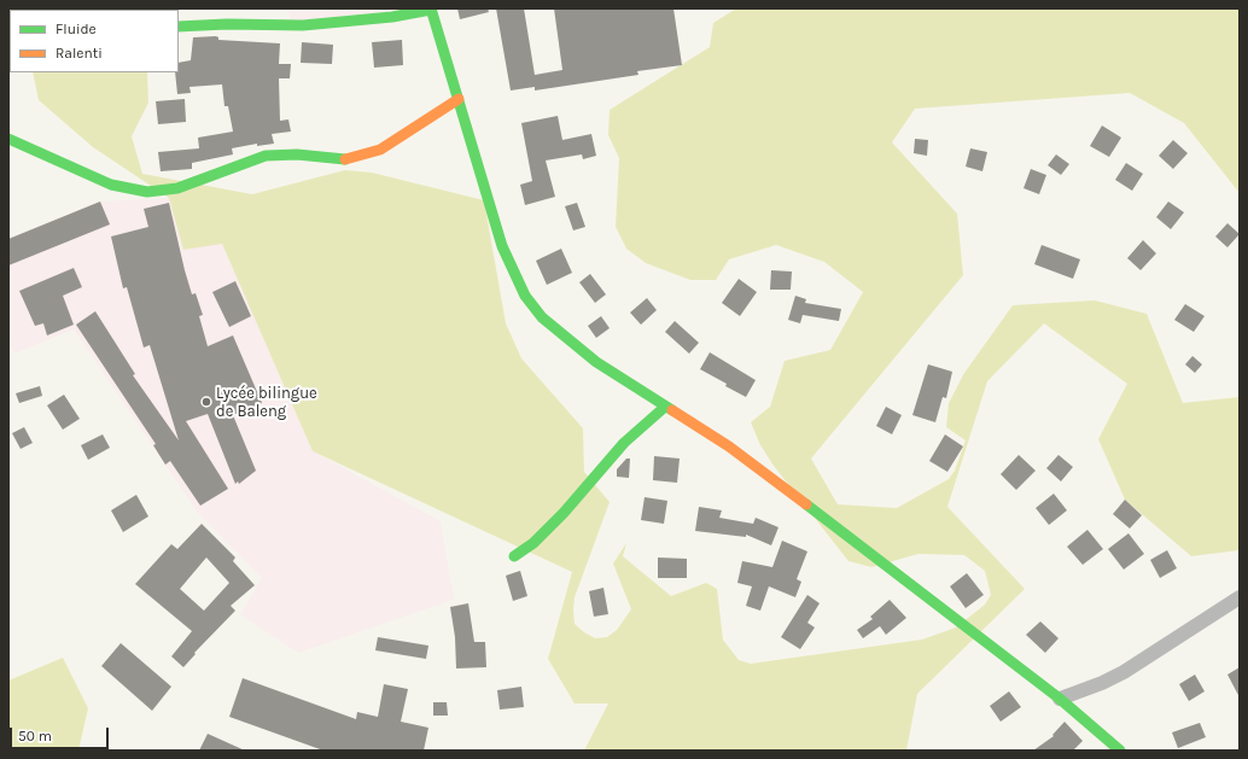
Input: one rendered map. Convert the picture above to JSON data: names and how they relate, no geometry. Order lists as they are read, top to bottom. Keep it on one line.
{"places":["Lycée bilingue de Baleng"],"legend":["Fluide","Ralenti"],"scale_bar":"50 m"}
